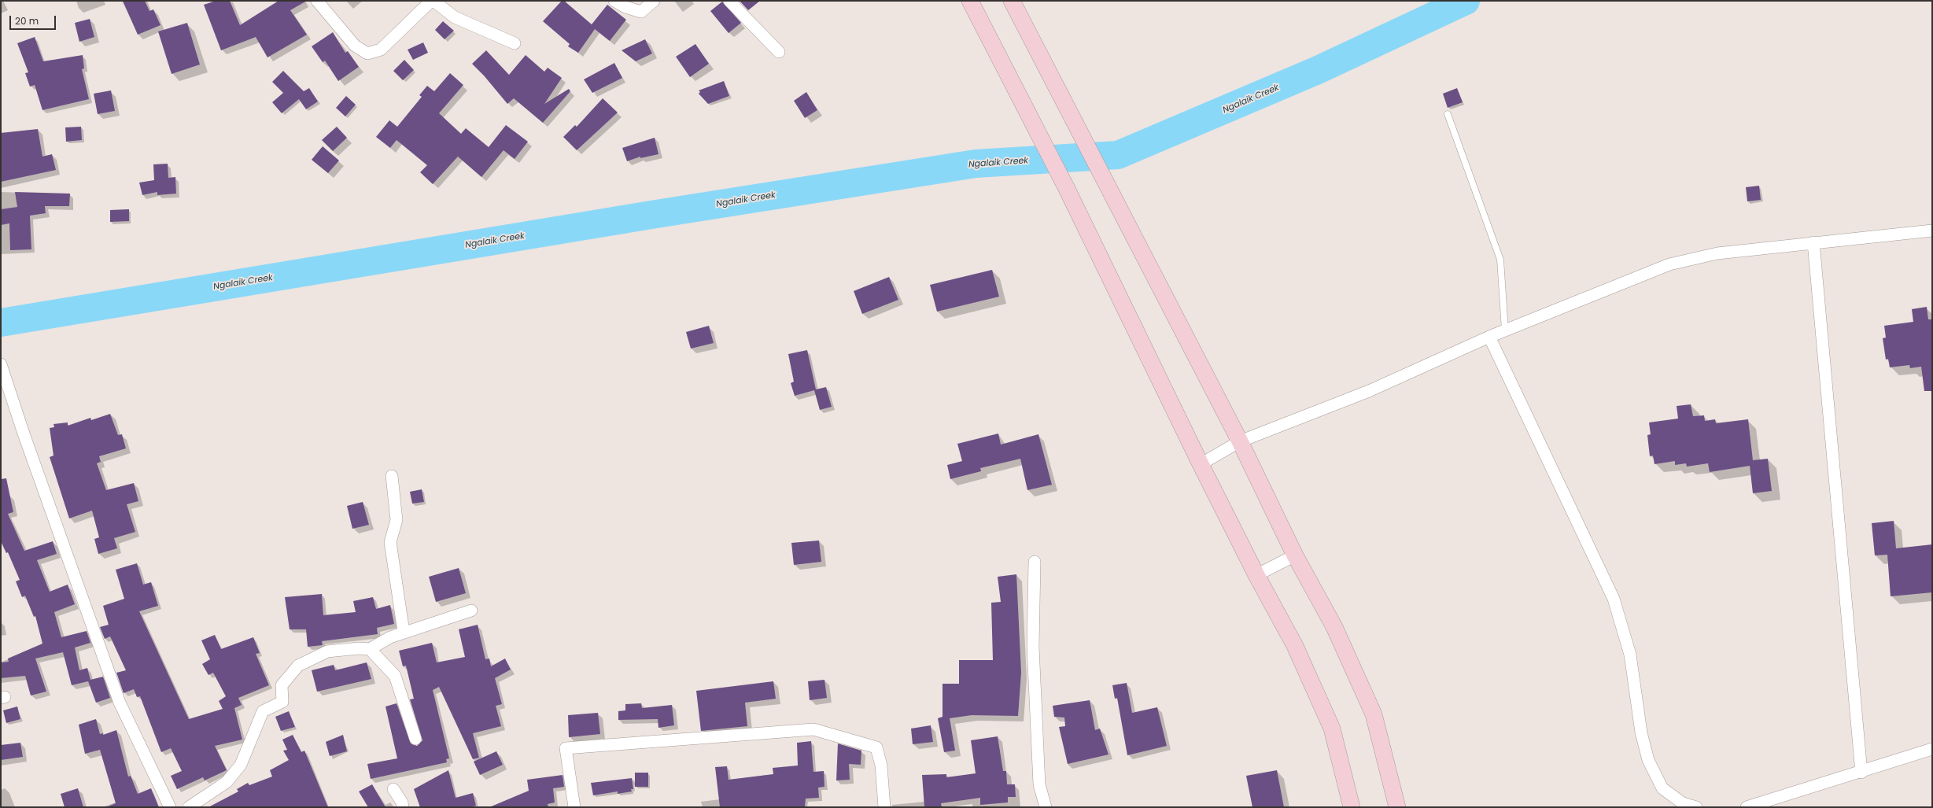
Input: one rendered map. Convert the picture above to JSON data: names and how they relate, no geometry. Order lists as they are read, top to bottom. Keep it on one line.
{"water":["Ngalaik Creek"],"scale_bar":"20 m"}
